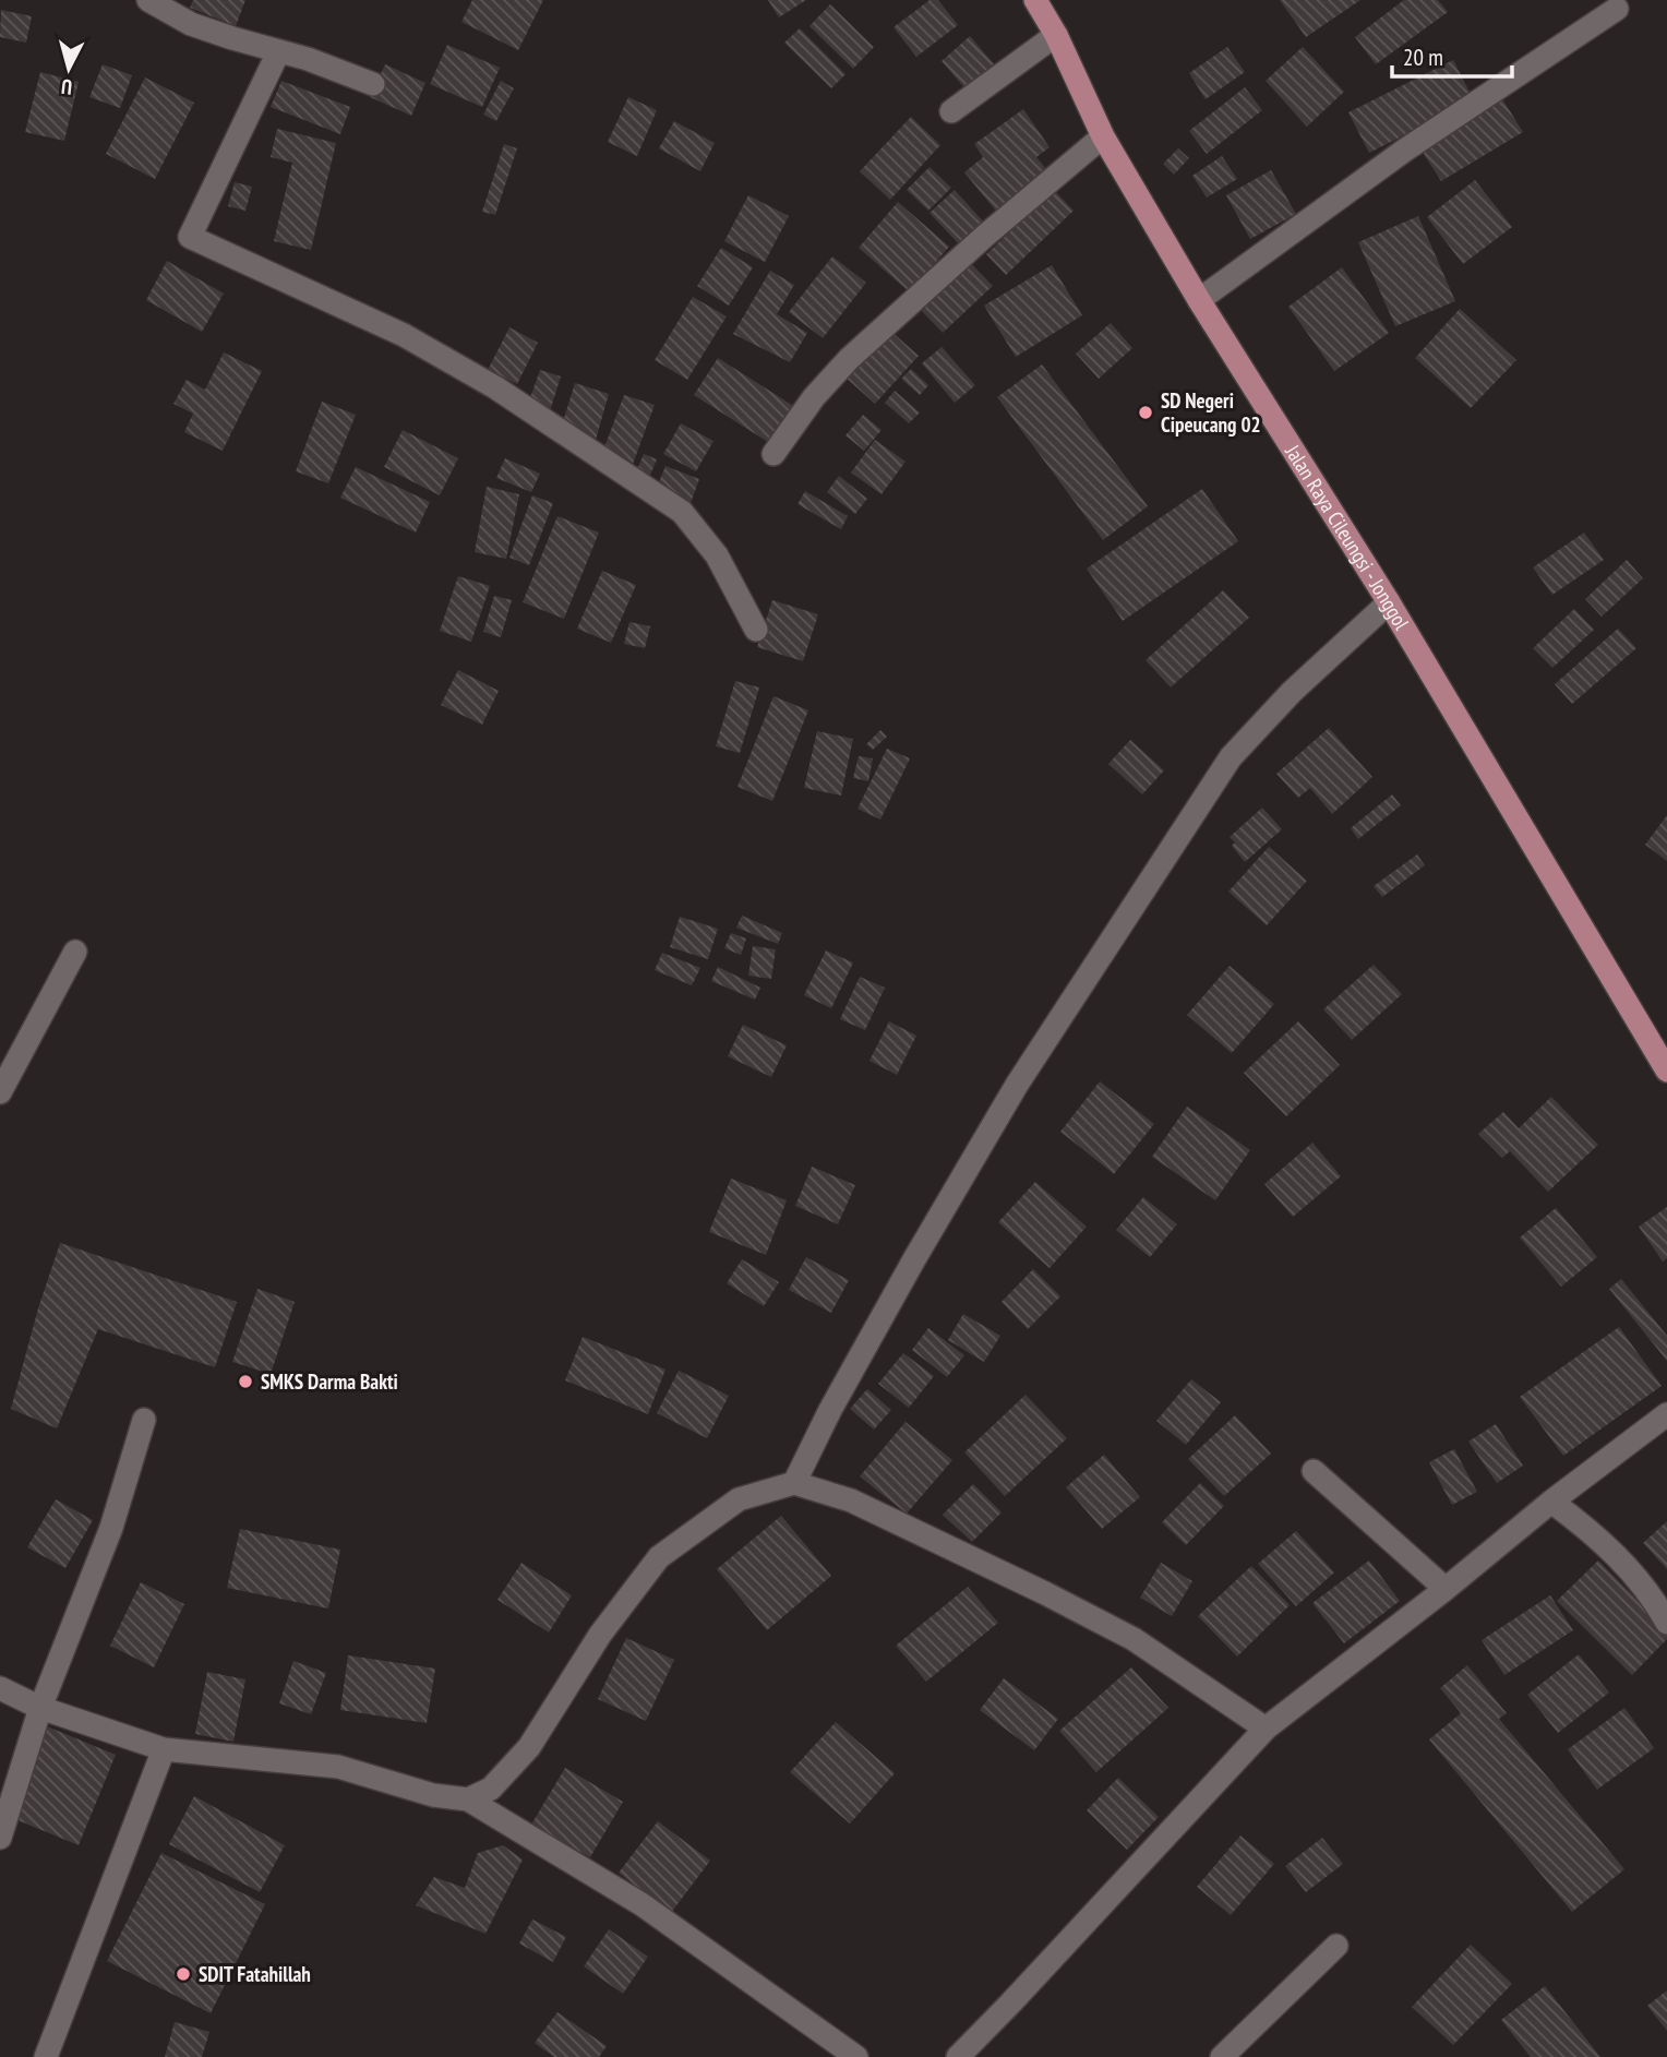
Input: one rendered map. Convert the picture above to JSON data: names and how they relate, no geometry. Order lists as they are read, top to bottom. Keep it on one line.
{"streets":{"main road":["Jalan Raya Cileungsi - Jonggol"]},"places":["SD Negeri Cipeucang 02","SMKS Darma Bakti","SDIT Fatahillah"],"scale_bar":"20 m","north":"bottom"}
